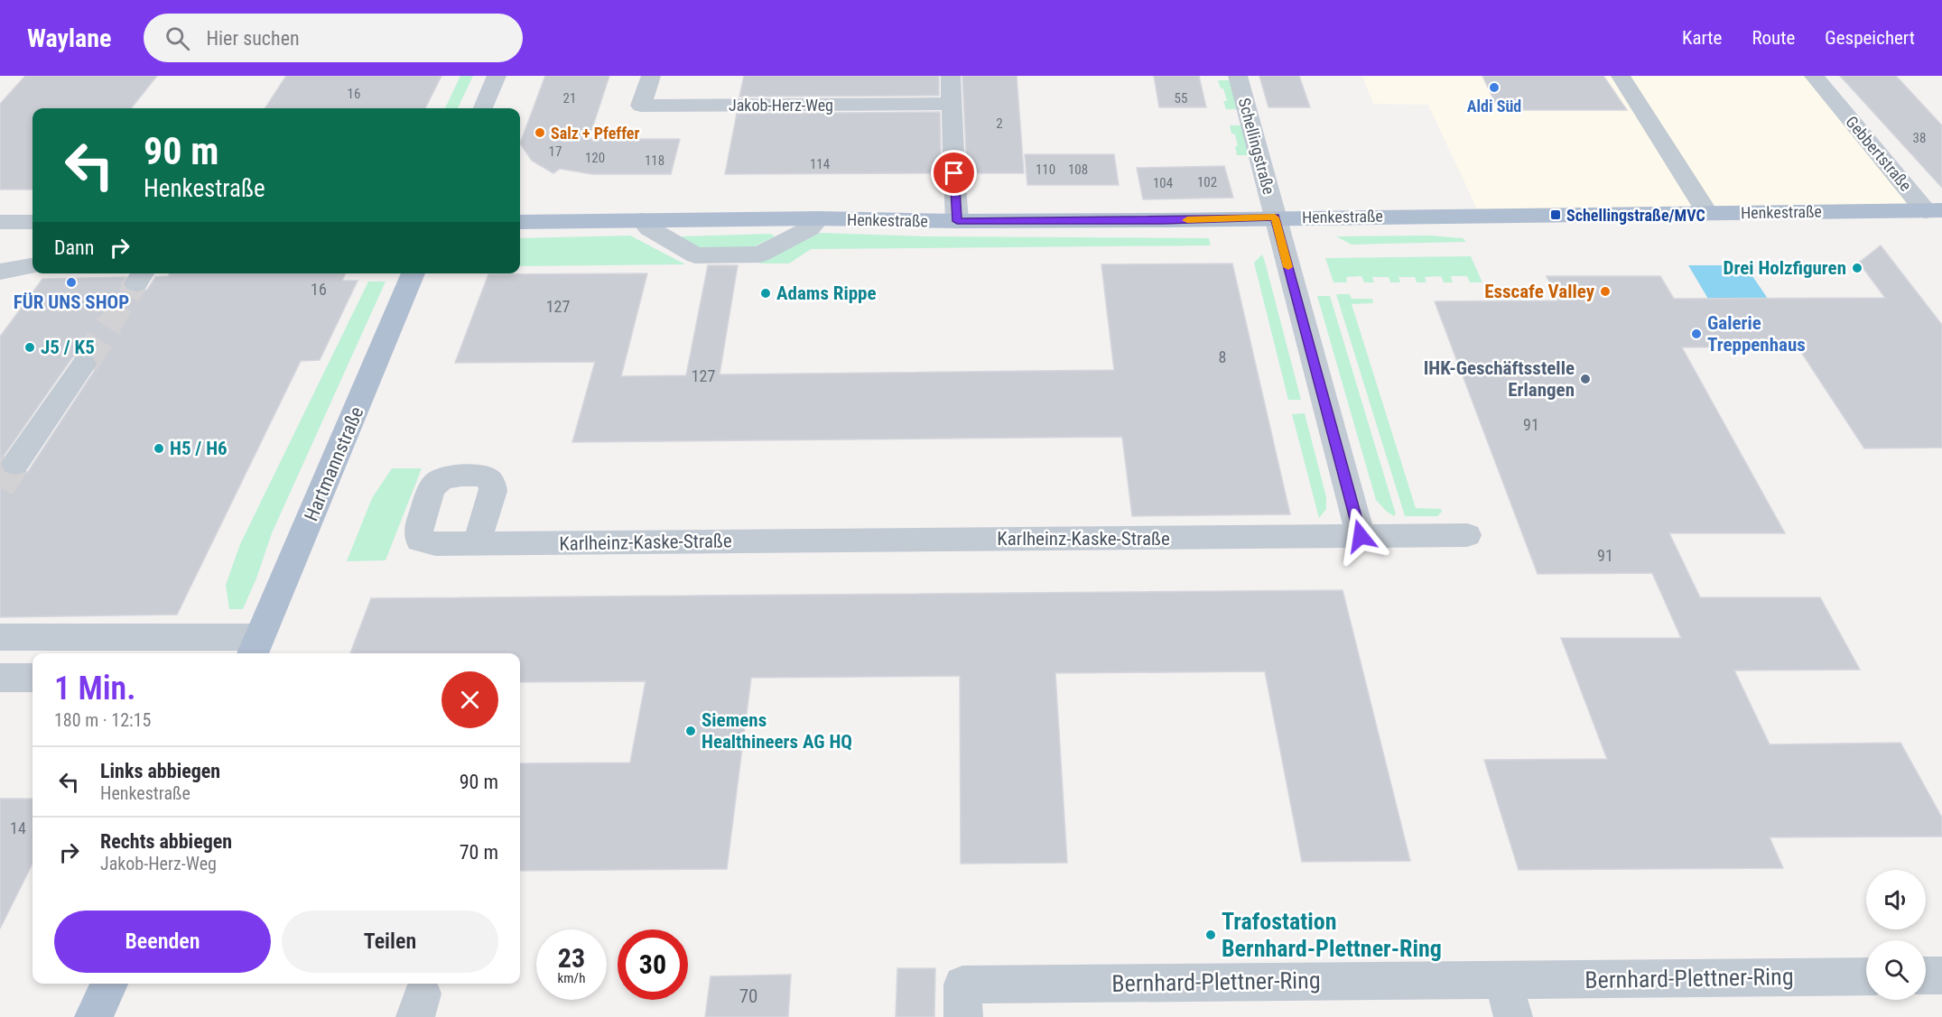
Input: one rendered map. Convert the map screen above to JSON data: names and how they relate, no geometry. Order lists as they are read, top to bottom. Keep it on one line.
{"streets":{"main road":["Gebbertstraße","Henkestraße","Hartmannstraße"],"street":["Jakob-Herz-Weg","Schellingstraße","Karlheinz-Kaske-Straße","Bernhard-Plettner-Ring"]},"crossings":[["Schellingstraße","Henkestraße"],["Gebbertstraße","Henkestraße"]],"places":{"other":["Aldi Süd","Salz + Pfeffer","Drei Holzfiguren","FÜR UNS SHOP","Esscafe Valley","Adams Rippe","Galerie Treppenhaus","J5 / K5","IHK-Geschäftsstelle Erlangen","H5 / H6","Siemens Healthineers AG HQ","Trafostation Bernhard-Plettner-Ring"],"transit":["Schellingstraße/MVC"]},"house_numbers":["16","21","55","2","38","17","120","118","114","110","108","102","104","16","127","8","127","91","91","14","70"],"page":{"header":"Waylane","search":"Hier suchen","nav":["Karte","Route","Gespeichert"],"turn":["90 m","Henkestraße"],"then":"Dann","heading":["1 Min.","180 m · 12:15"],"list":[{"name":"Links abbiegen","note":"Henkestraße","value":"90 m"},{"name":"Rechts abbiegen","note":"Jakob-Herz-Weg","value":"70 m"}],"buttons":["Beenden","Teilen"],"speed":"23 km/h","limit":"30"}}
